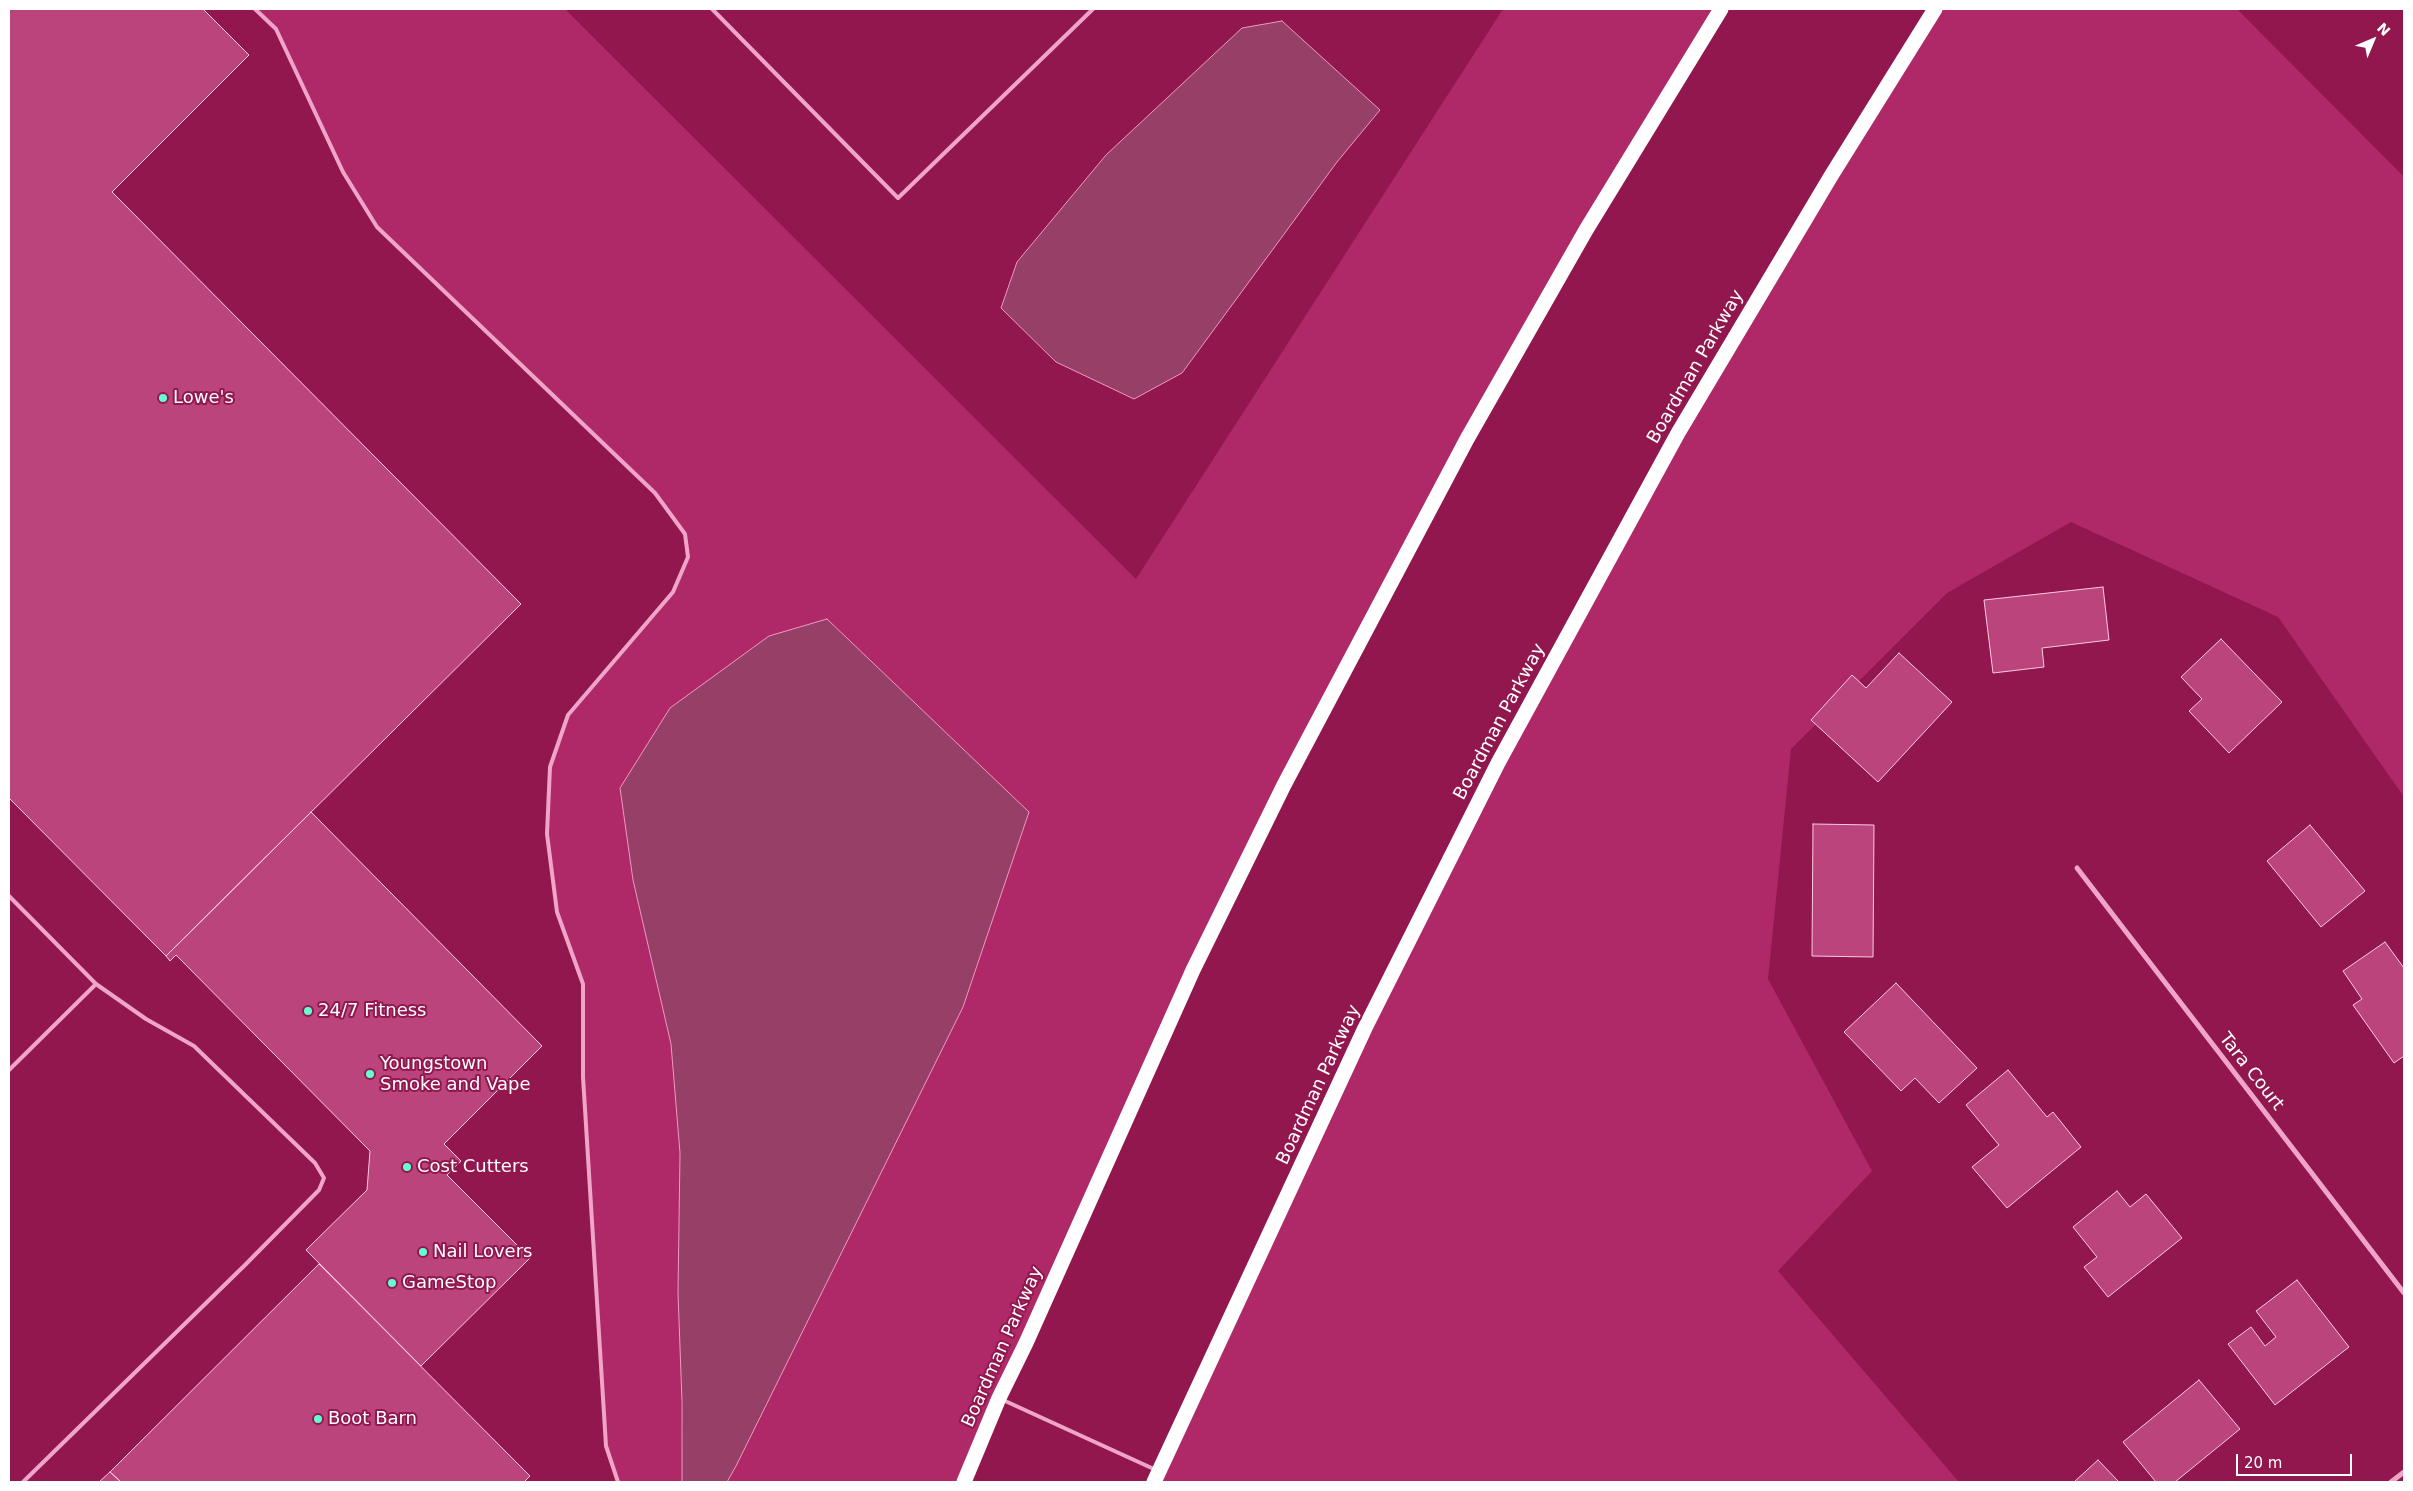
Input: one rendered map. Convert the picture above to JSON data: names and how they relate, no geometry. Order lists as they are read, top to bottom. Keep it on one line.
{"streets":{"highway":["Boardman Parkway"],"street":["Tara Court"]},"places":["Lowe's","24/7 Fitness","Youngstown Smoke and Vape","Cost Cutters","Nail Lovers","GameStop","Boot Barn"],"scale_bar":"20 m","north":"top right"}
